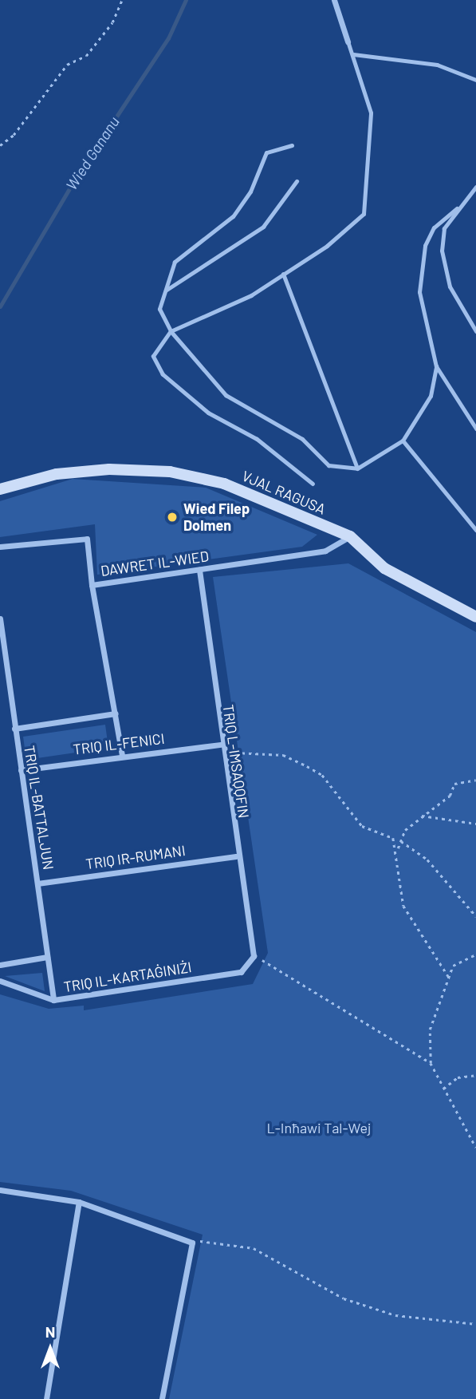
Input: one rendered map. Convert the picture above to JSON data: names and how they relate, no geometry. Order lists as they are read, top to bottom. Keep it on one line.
{"streets":{"main road":["VJAL RAGUSA"],"street":["DAWRET IL-WIED","TRIQ IL-FENICI","TRIQ L-IMSAQQFIN","TRIQ IL-BATTALJUN","TRIQ IR-RUMANI","TRIQ IL-KARTAĠINIŻI"]},"crossings":[["VJAL RAGUSA","DAWRET IL-WIED"],["DAWRET IL-WIED","TRIQ L-IMSAQQFIN"],["TRIQ IL-FENICI","TRIQ L-IMSAQQFIN"],["TRIQ IL-FENICI","TRIQ IL-BATTALJUN"],["TRIQ L-IMSAQQFIN","TRIQ IR-RUMANI"],["TRIQ L-IMSAQQFIN","TRIQ IL-KARTAĠINIŻI"],["TRIQ IL-BATTALJUN","TRIQ IR-RUMANI"],["TRIQ IL-BATTALJUN","TRIQ IL-KARTAĠINIŻI"]],"water":["Wied Gananu"],"parks":["L-Inħawi Tal-Wej"],"places":["Wied Filep Dolmen"],"north":"top"}
